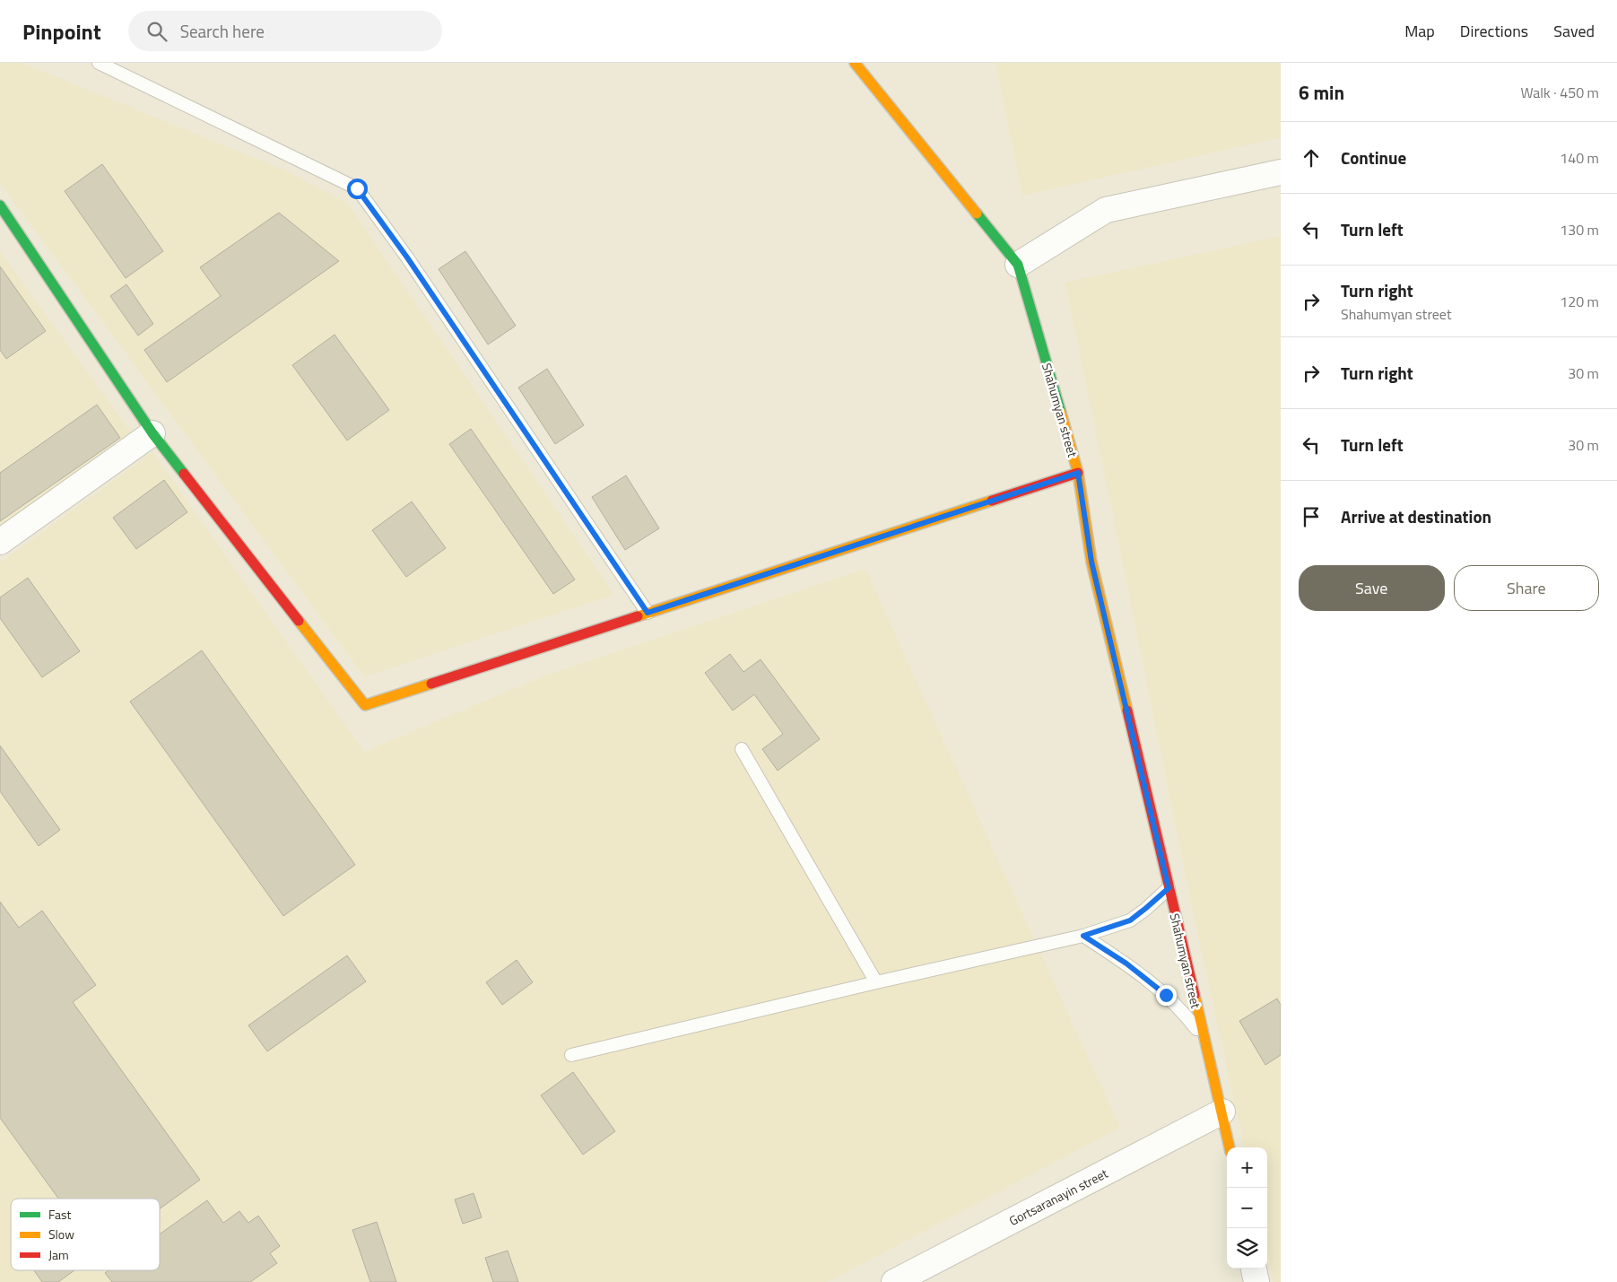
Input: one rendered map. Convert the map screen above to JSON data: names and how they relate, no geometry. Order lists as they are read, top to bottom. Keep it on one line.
{"streets":{"street":["Shahumyan street","Gortsaranayin street"]},"crossings":[["Shahumyan street","Gortsaranayin street"]],"legend":["Fast","Slow","Jam"],"page":{"header":"Pinpoint","search":"Search here","nav":["Map","Directions","Saved"],"heading":["6 min","Walk · 450 m"],"list":[["Continue","140 m"],["Turn left","130 m"],["Turn right","Shahumyan street","120 m"],["Turn right","30 m"],["Turn left","30 m"],"Arrive at destination"],"buttons":["Save","Share"],"map_buttons":["+","−"]}}
